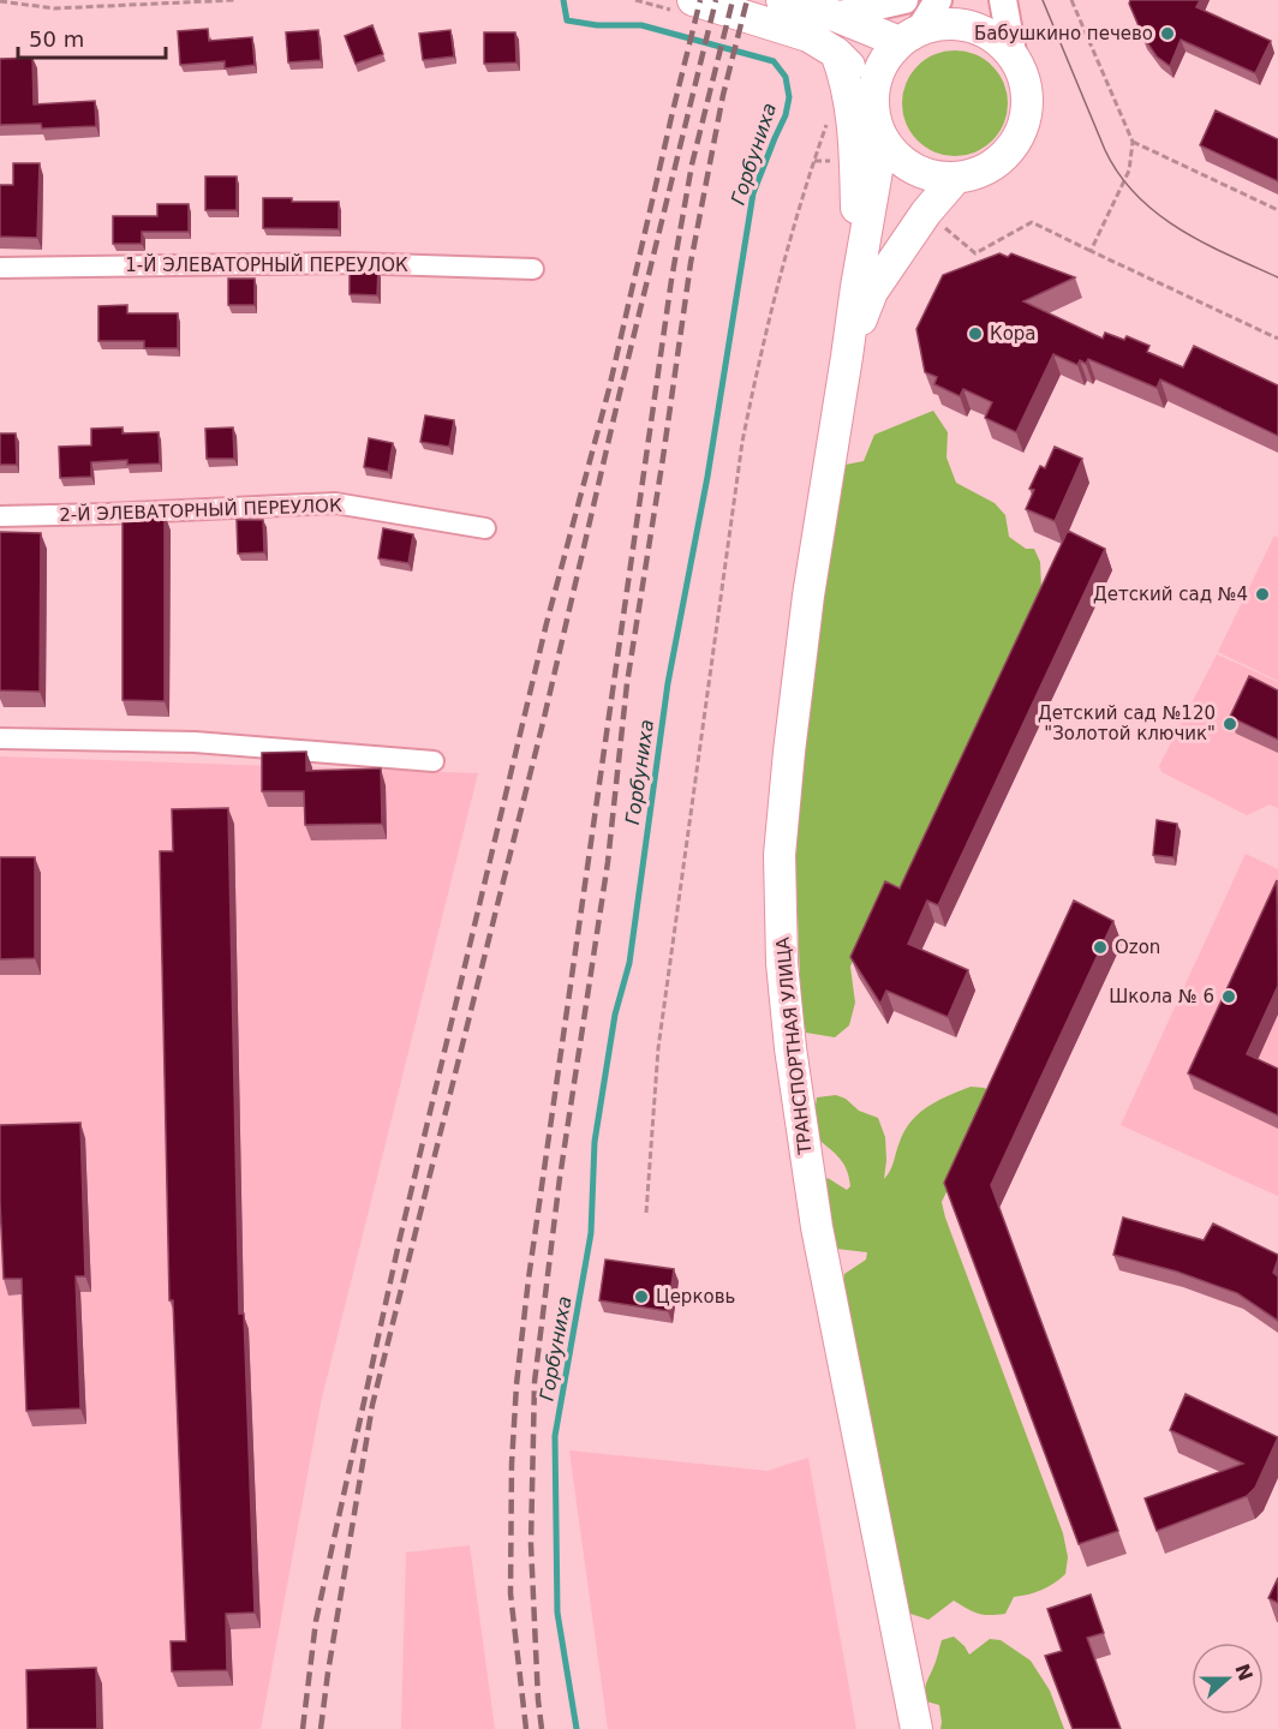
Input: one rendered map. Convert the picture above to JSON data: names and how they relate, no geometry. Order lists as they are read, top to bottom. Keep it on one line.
{"streets":{"main road":["ТРАНСПОРТНАЯ УЛИЦА"],"street":["1-Й ЭЛЕВАТОРНЫЙ ПЕРЕУЛОК","2-Й ЭЛЕВАТОРНЫЙ ПЕРЕУЛОК"]},"water":["Горбуниха"],"places":["Бабушкино печево","Кора","Детский сад №4","Детский сад №120 \"Золотой ключик\"","Ozon","Школа № 6","Церковь"],"scale_bar":"50 m","north":"right"}
